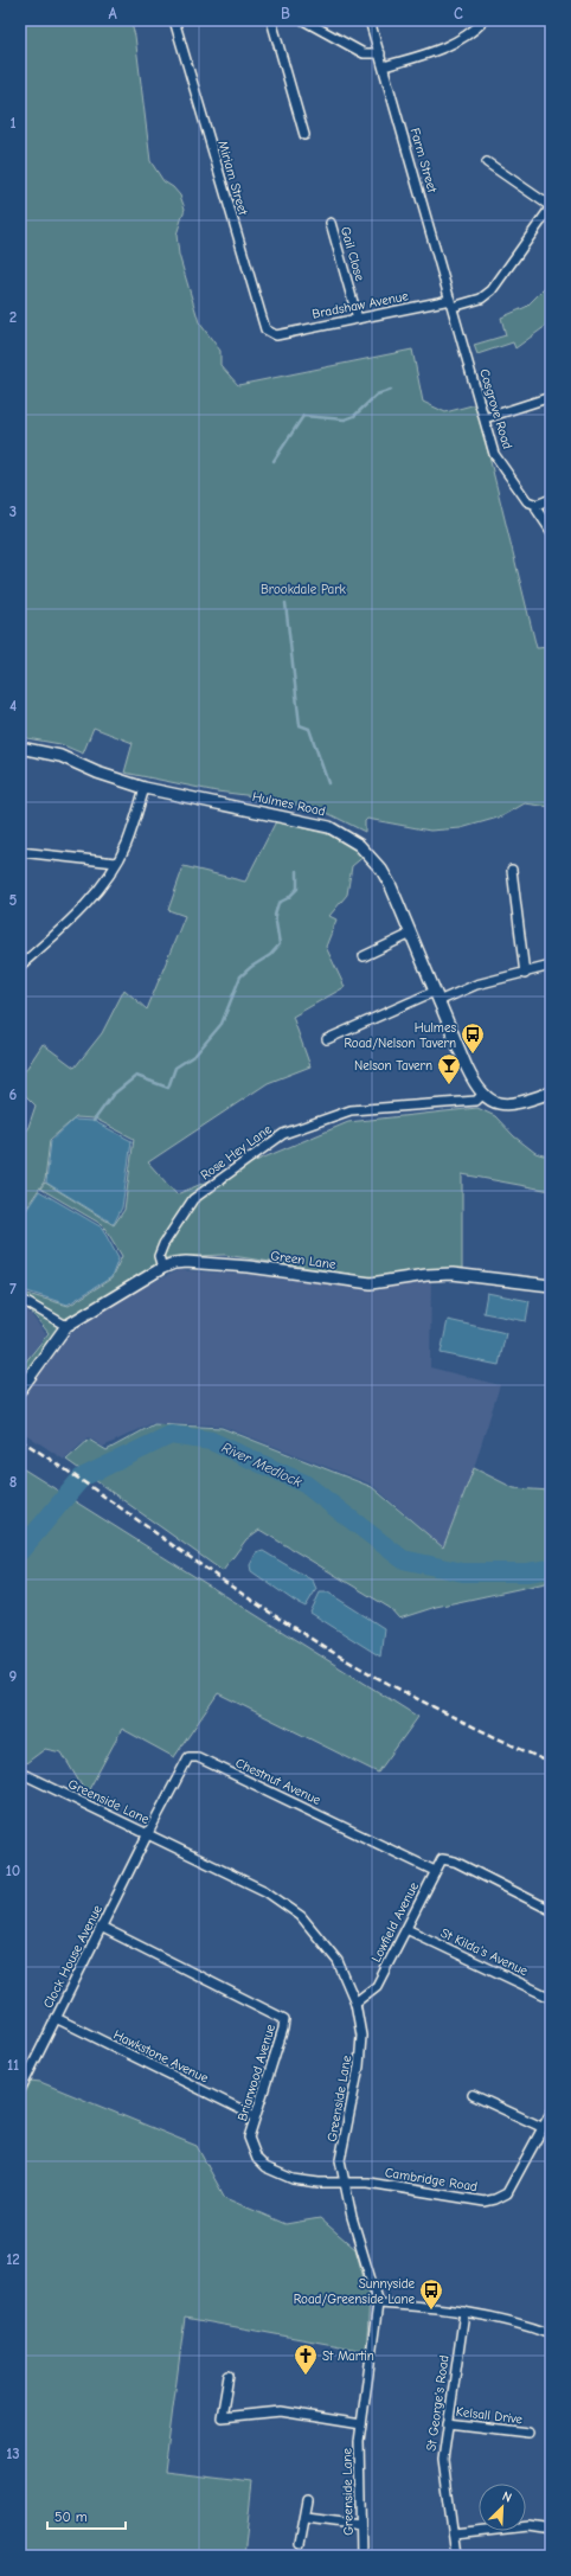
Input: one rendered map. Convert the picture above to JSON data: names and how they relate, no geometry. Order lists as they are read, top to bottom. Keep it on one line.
{"streets":{"street":["Farm Street","Miriam Street","Gail Close","Bradshaw Avenue","Cosgrove Road","Hulmes Road","Rose Hey Lane","Green Lane","Chestnut Avenue","Greenside Lane","Lowfield Avenue","St Kilda's Avenue","Clock House Avenue","Hawkstone Avenue","Briarwood Avenue","Cambridge Road","St George's Road","Kelsall Drive"]},"crossings":[["Farm Street","Bradshaw Avenue"],["Farm Street","Cosgrove Road"],["Miriam Street","Bradshaw Avenue"],["Gail Close","Bradshaw Avenue"],["Bradshaw Avenue","Cosgrove Road"],["Hulmes Road","Rose Hey Lane"],["Rose Hey Lane","Green Lane"],["Chestnut Avenue","Greenside Lane"],["Chestnut Avenue","Lowfield Avenue"],["Chestnut Avenue","Clock House Avenue"],["Greenside Lane","Lowfield Avenue"],["Greenside Lane","Clock House Avenue"],["Greenside Lane","Briarwood Avenue"],["Greenside Lane","Cambridge Road"],["Lowfield Avenue","St Kilda's Avenue"],["Clock House Avenue","Hawkstone Avenue"],["Clock House Avenue","Briarwood Avenue"],["Hawkstone Avenue","Briarwood Avenue"],["Briarwood Avenue","Cambridge Road"],["St George's Road","Kelsall Drive"]],"water":["River Medlock"],"parks":["Brookdale Park"],"places":{"bus stop":["Hulmes Road/Nelson Tavern","Sunnyside Road/Greenside Lane"],"bar":["Nelson Tavern"],"church":["St Martin"]},"scale_bar":"50 m","north":"top right","grid":{"columns":["A","B","C"],"rows":["1","2","3","4","5","6","7","8","9","10","11","12","13"]}}
